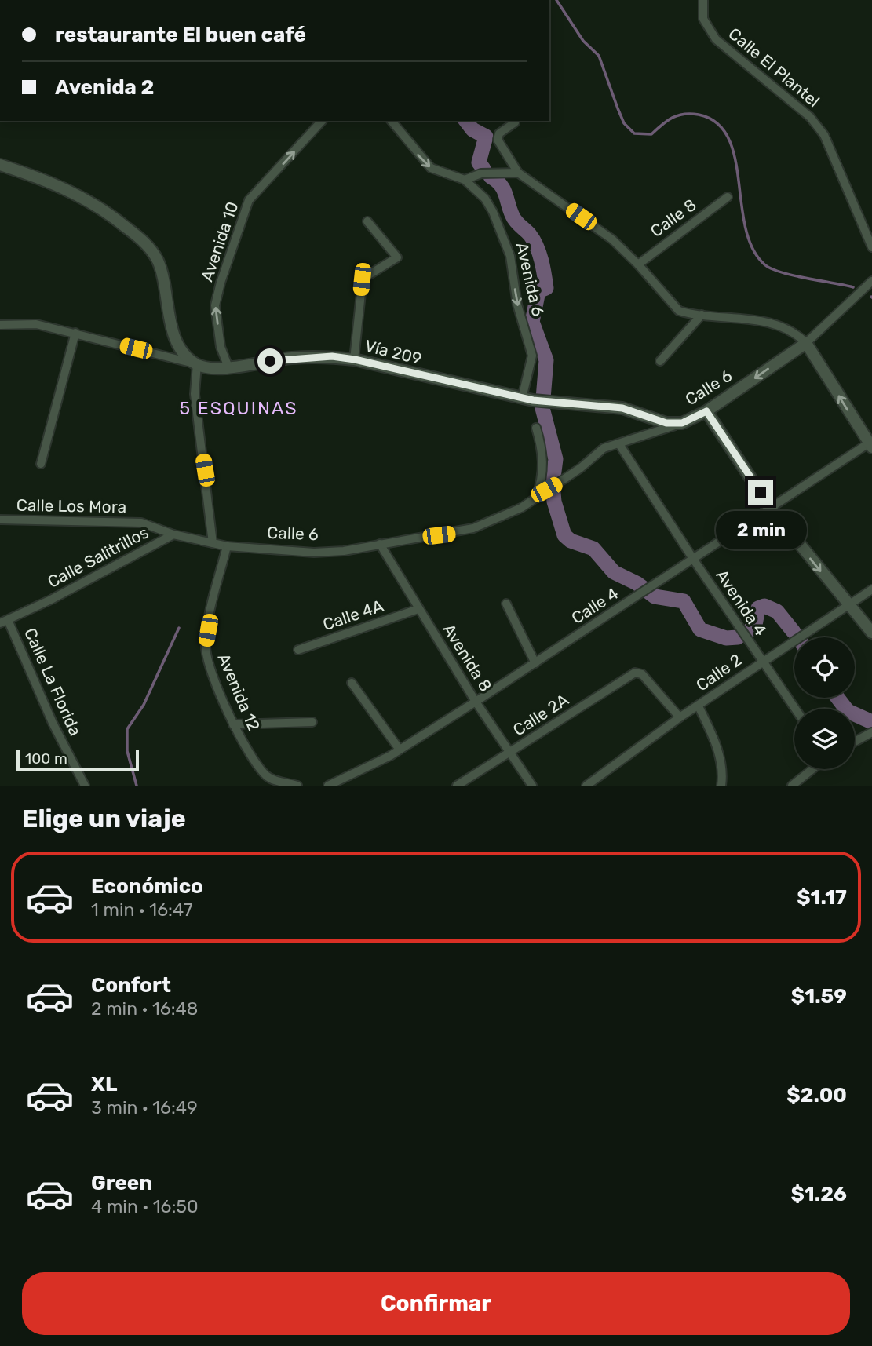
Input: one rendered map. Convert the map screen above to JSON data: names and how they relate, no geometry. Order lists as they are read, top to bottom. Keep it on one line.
{"streets":{"main road":["Vía 209","Calle 6"],"street":["Calle El Plantel","Calle 8","Avenida 10","Avenida 6","Calle Los Mora","Calle Salitrillos","Avenida 4","Calle 4","Calle 4A","Avenida 8","Calle 2","Calle La Florida","Avenida 12","Calle 2A"]},"crossings":[["Avenida 10","Vía 209"],["Avenida 6","Vía 209"],["Vía 209","Calle 6"],["Calle 6","Avenida 4"],["Calle 6","Avenida 8"],["Calle 6","Avenida 12"],["Calle Los Mora","Calle Salitrillos"],["Calle Salitrillos","Calle La Florida"],["Avenida 4","Calle 4"],["Avenida 4","Calle 2"],["Calle 4","Avenida 8"],["Calle 4A","Avenida 8"],["Avenida 8","Calle 2A"],["Calle 2","Calle 2A"]],"one_way":["Avenida 10","Avenida 6"],"districts":["5 ESQUINAS"],"scale_bar":"100 m","page":{"banner":["restaurante El buen café","Avenida 2"],"bubble":"2 min","scale":"100 m","heading":"Elige un viaje","list":[{"name":"Económico","note":"1 min · 16:47","value":"$1.17"},{"name":"Confort","note":"2 min · 16:48","value":"$1.59"},{"name":"XL","note":"3 min · 16:49","value":"$2.00"},{"name":"Green","note":"4 min · 16:50","value":"$1.26"}],"buttons":"Confirmar"}}
